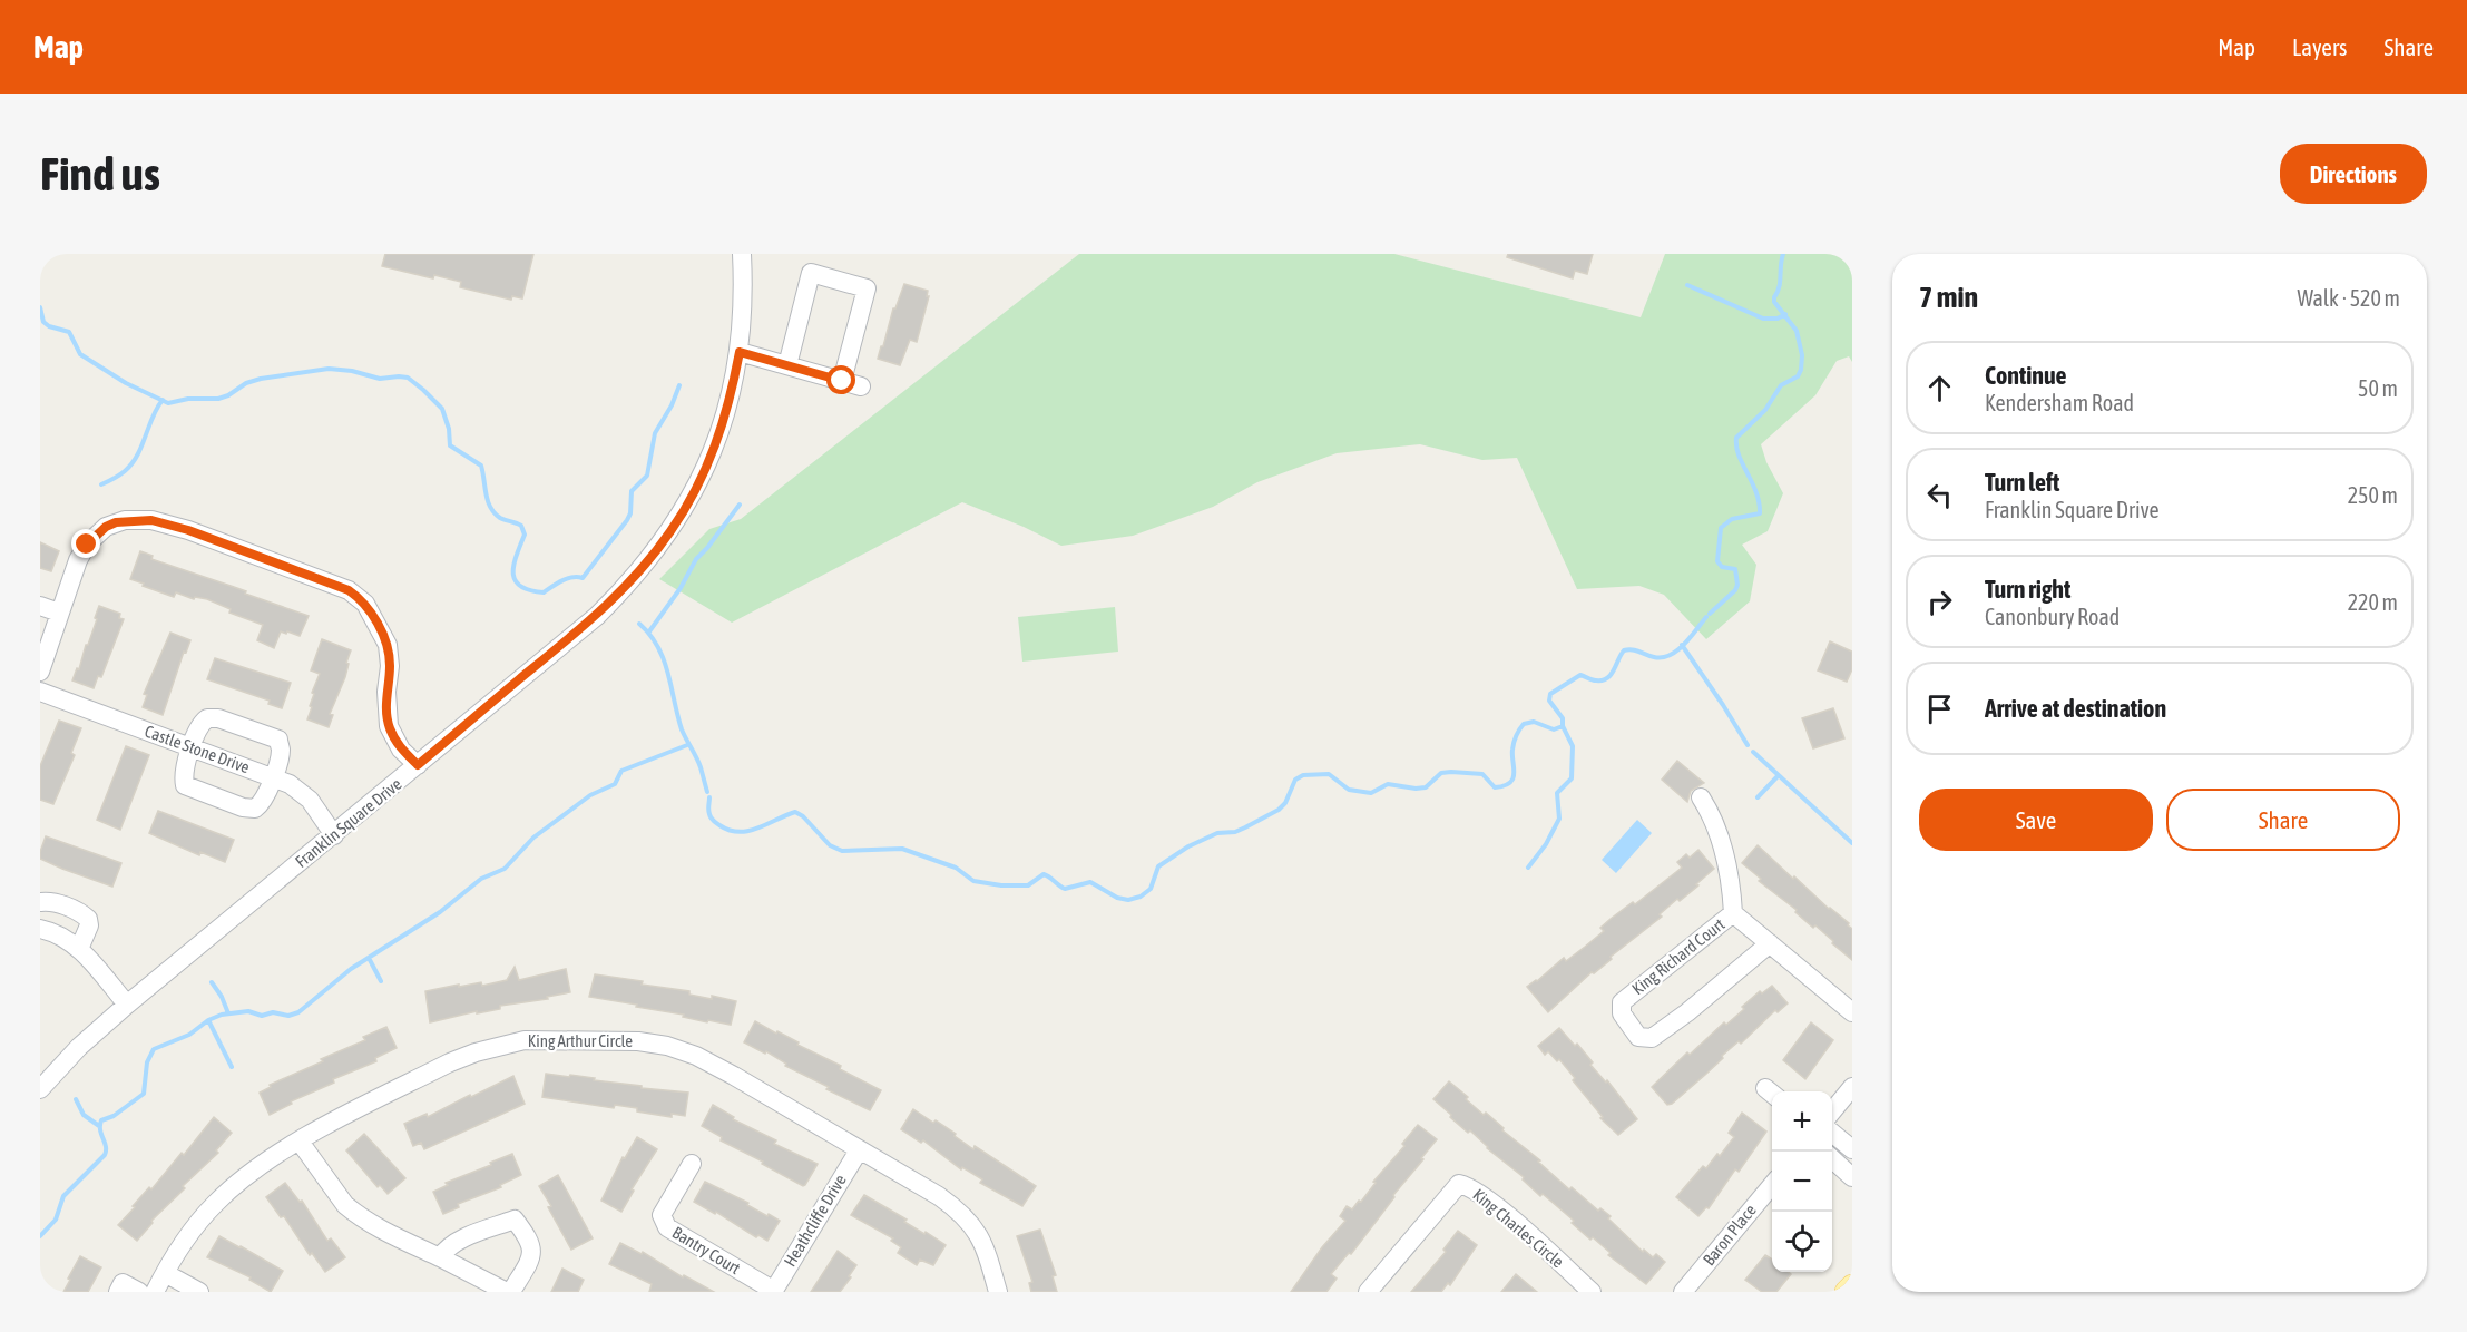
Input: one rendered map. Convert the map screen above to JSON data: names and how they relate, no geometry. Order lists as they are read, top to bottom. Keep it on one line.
{"streets":{"street":["Castle Stone Drive","Franklin Square Drive","King Richard Court","King Arthur Circle","Heathcliffe Drive","King Charles Circle","Baron Place","Bantry Court"]},"crossings":[["Castle Stone Drive","Franklin Square Drive"],["King Arthur Circle","Heathcliffe Drive"],["Heathcliffe Drive","Bantry Court"]],"page":{"header":"Map","nav":["Map","Layers","Share"],"buttons":["Directions",["Save","Share"]],"title":"Find us","heading":["7 min","Walk · 520 m"],"list":[["Continue","Kendersham Road","50 m"],["Turn left","Franklin Square Drive","250 m"],["Turn right","Canonbury Road","220 m"],"Arrive at destination"],"map_buttons":["+","−"]}}
